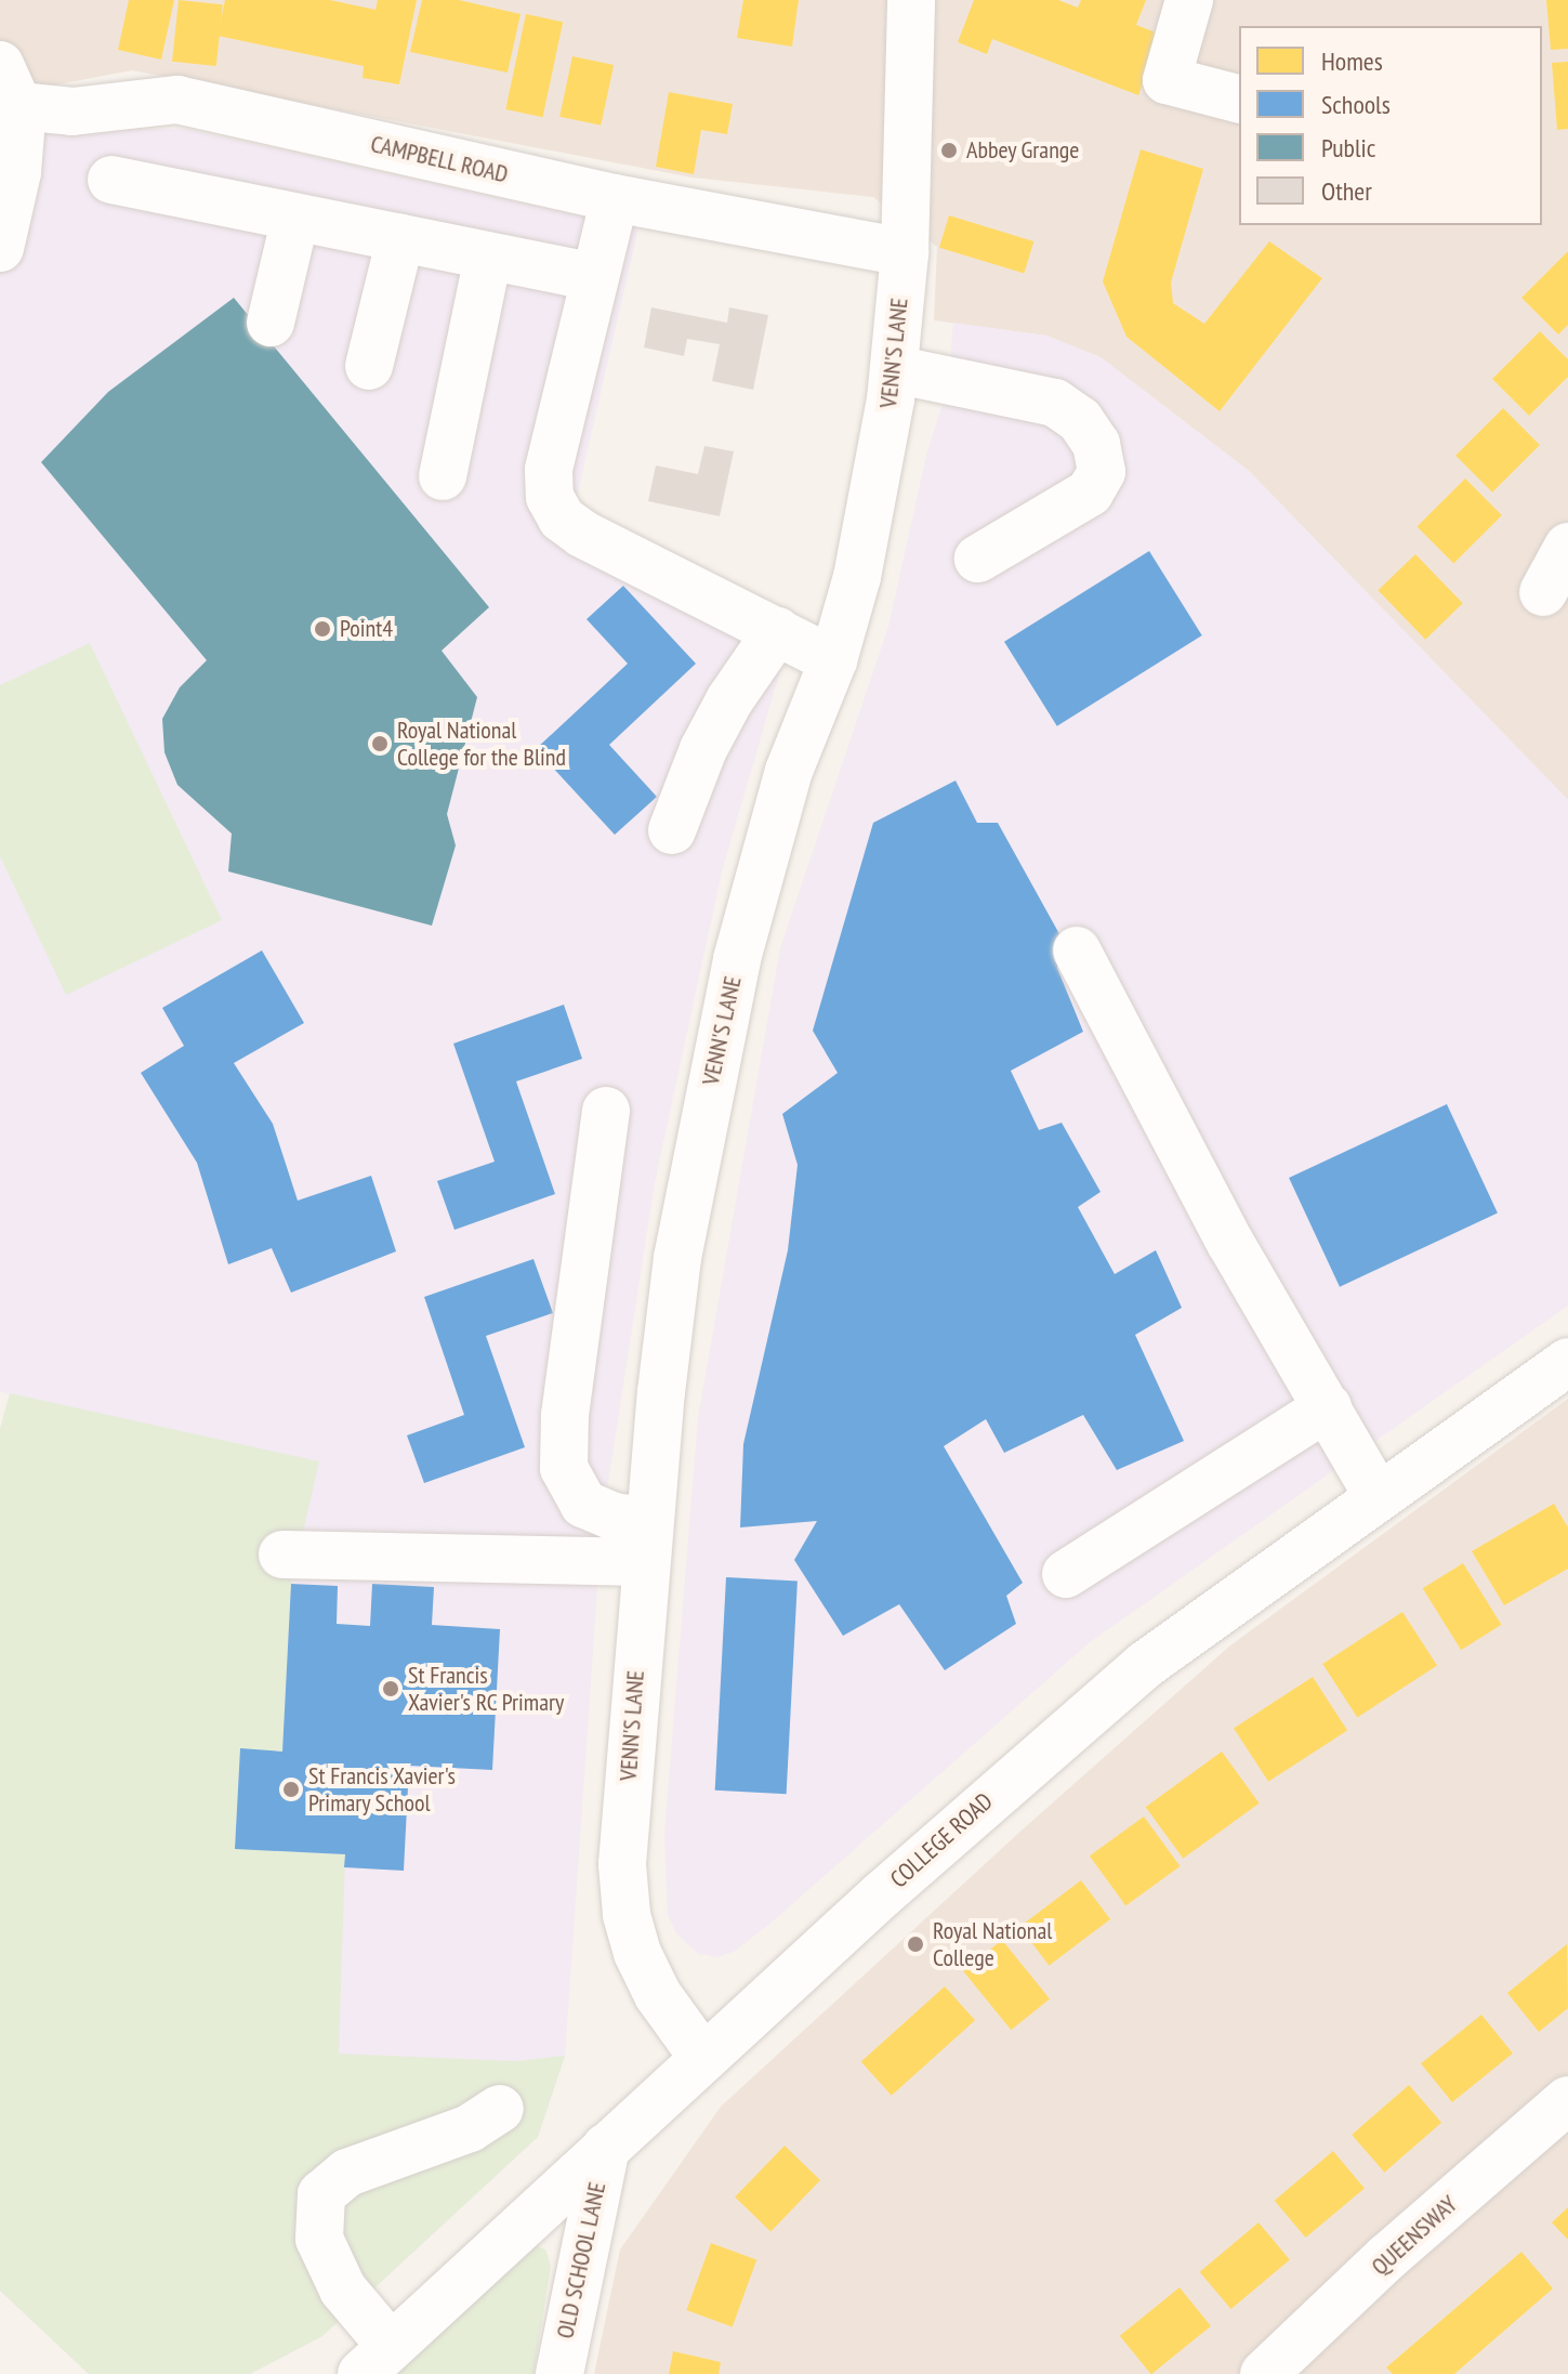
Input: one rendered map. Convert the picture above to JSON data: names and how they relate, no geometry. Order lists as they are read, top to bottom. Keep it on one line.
{"streets":{"street":["CAMPBELL ROAD","VENN'S LANE","COLLEGE ROAD","QUEENSWAY","OLD SCHOOL LANE"]},"crossings":[["CAMPBELL ROAD","VENN'S LANE"],["VENN'S LANE","COLLEGE ROAD"],["COLLEGE ROAD","OLD SCHOOL LANE"]],"places":["Abbey Grange","Point4","Royal National College for the Blind","St Francis Xavier's RC Primary","St Francis Xavier's Primary School","Royal National College"],"legend":["Homes","Schools","Public","Other"]}
